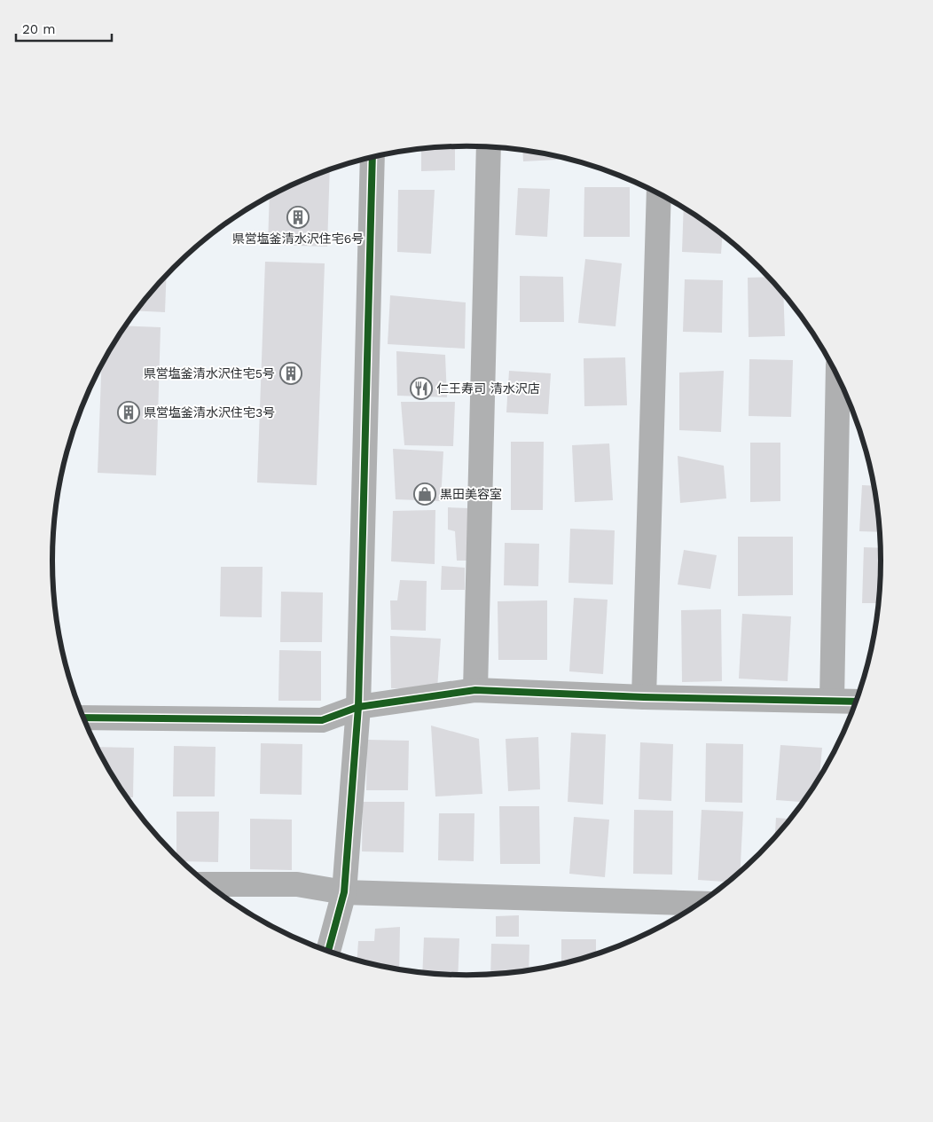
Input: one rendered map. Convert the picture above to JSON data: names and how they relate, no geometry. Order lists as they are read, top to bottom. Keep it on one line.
{"places":{"building":["県営塩釜清水沢住宅6号","県営塩釜清水沢住宅5号","県営塩釜清水沢住宅3号"],"restaurant":["仁王寿司 清水沢店"],"shop":["黒田美容室"]},"scale_bar":"20 m"}
